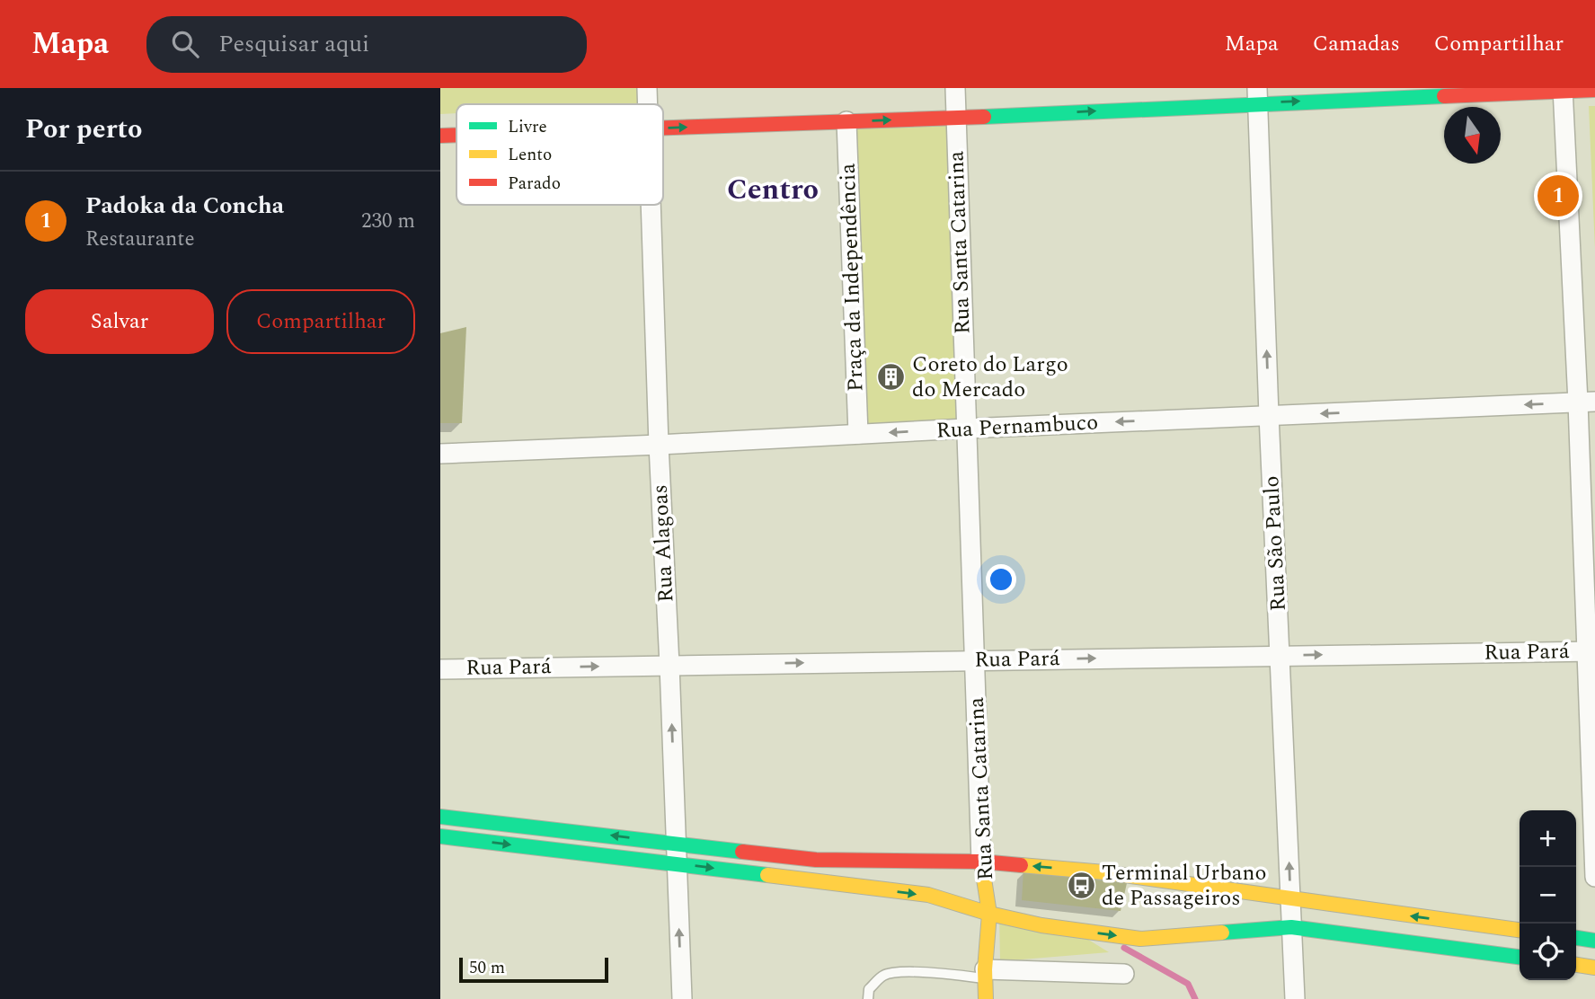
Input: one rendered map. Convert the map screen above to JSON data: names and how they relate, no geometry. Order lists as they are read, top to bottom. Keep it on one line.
{"streets":{"main road":["Rua Santa Catarina"],"street":["Praça da Independência","Rua Pernambuco","Rua Alagoas","Rua São Paulo","Rua Pará"]},"crossings":[["Rua Santa Catarina","Rua Pernambuco"],["Rua Santa Catarina","Rua Pará"],["Praça da Independência","Rua Pernambuco"],["Rua Pernambuco","Rua Alagoas"],["Rua Pernambuco","Rua São Paulo"],["Rua Alagoas","Rua Pará"],["Rua São Paulo","Rua Pará"]],"one_way":["Rua Pernambuco","Rua Alagoas","Rua São Paulo","Rua Pará"],"districts":["Centro"],"places":{"building":["Coreto do Largo do Mercado"],"bus stop":["Terminal Urbano de Passageiros"]},"legend":["Livre","Lento","Parado"],"scale_bar":"50 m","north":"bottom","page":{"header":"Mapa","search":"Pesquisar aqui","nav":["Mapa","Camadas","Compartilhar"],"heading":"Por perto","list":[{"mark":"1","name":"Padoka da Concha","note":"Restaurante","value":"230 m"}],"pins":"1","buttons":["Salvar","Compartilhar"],"map_buttons":["+","−"],"scale":"50 m"}}
